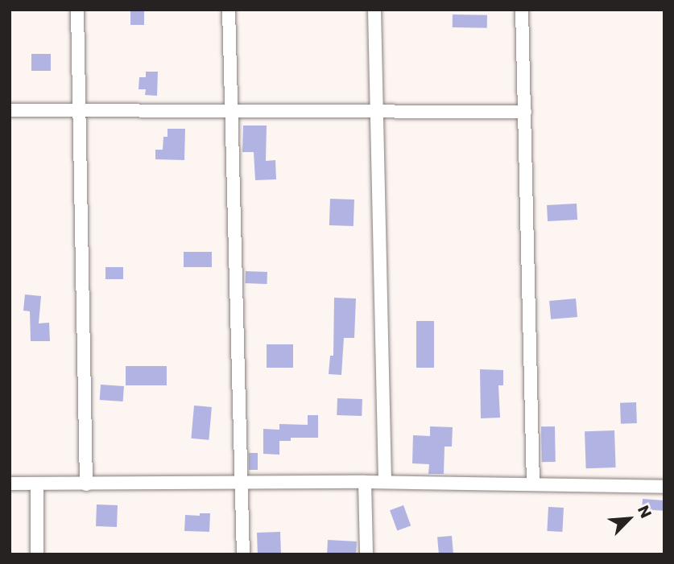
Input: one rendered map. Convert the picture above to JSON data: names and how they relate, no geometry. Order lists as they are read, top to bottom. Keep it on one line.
{"north":"top right"}
